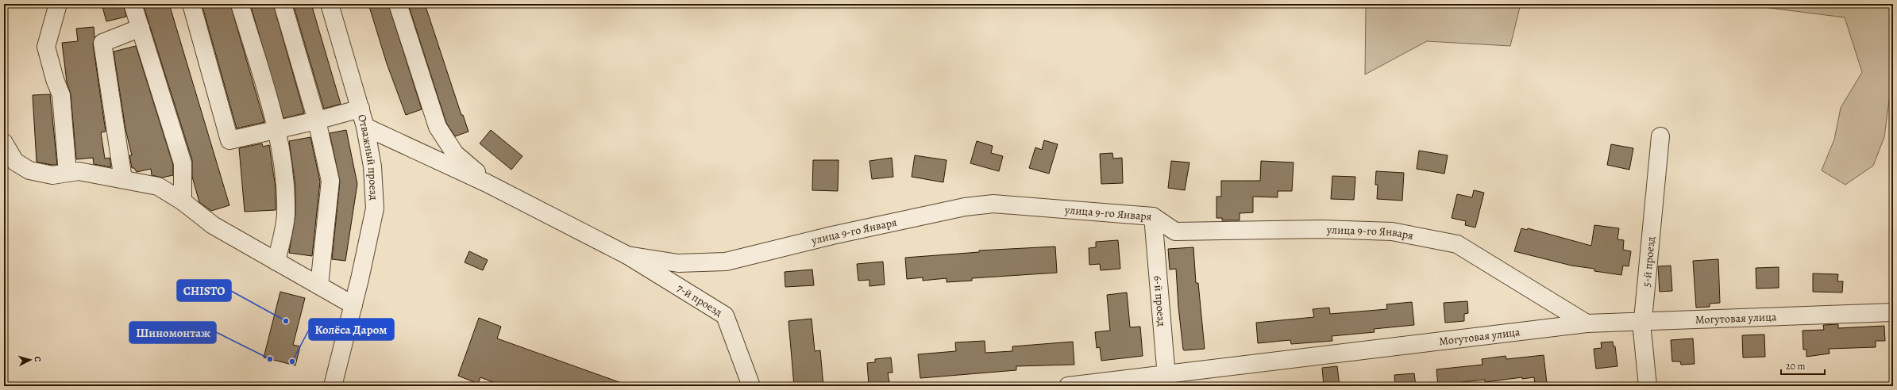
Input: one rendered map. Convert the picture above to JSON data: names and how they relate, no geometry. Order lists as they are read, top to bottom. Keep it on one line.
{"streets":{"street":["Отважный проезд","улица 9-го Января","5-й проезд","7-й проезд","6-й проезд","Могутовая улица"]},"crossings":[["улица 9-го Января","7-й проезд"],["улица 9-го Января","6-й проезд"],["улица 9-го Января","Могутовая улица"],["5-й проезд","Могутовая улица"],["6-й проезд","Могутовая улица"]],"places":["CHISTO","Шиномонтаж","Колёса Даром"],"scale_bar":"20 m","north":"right"}
